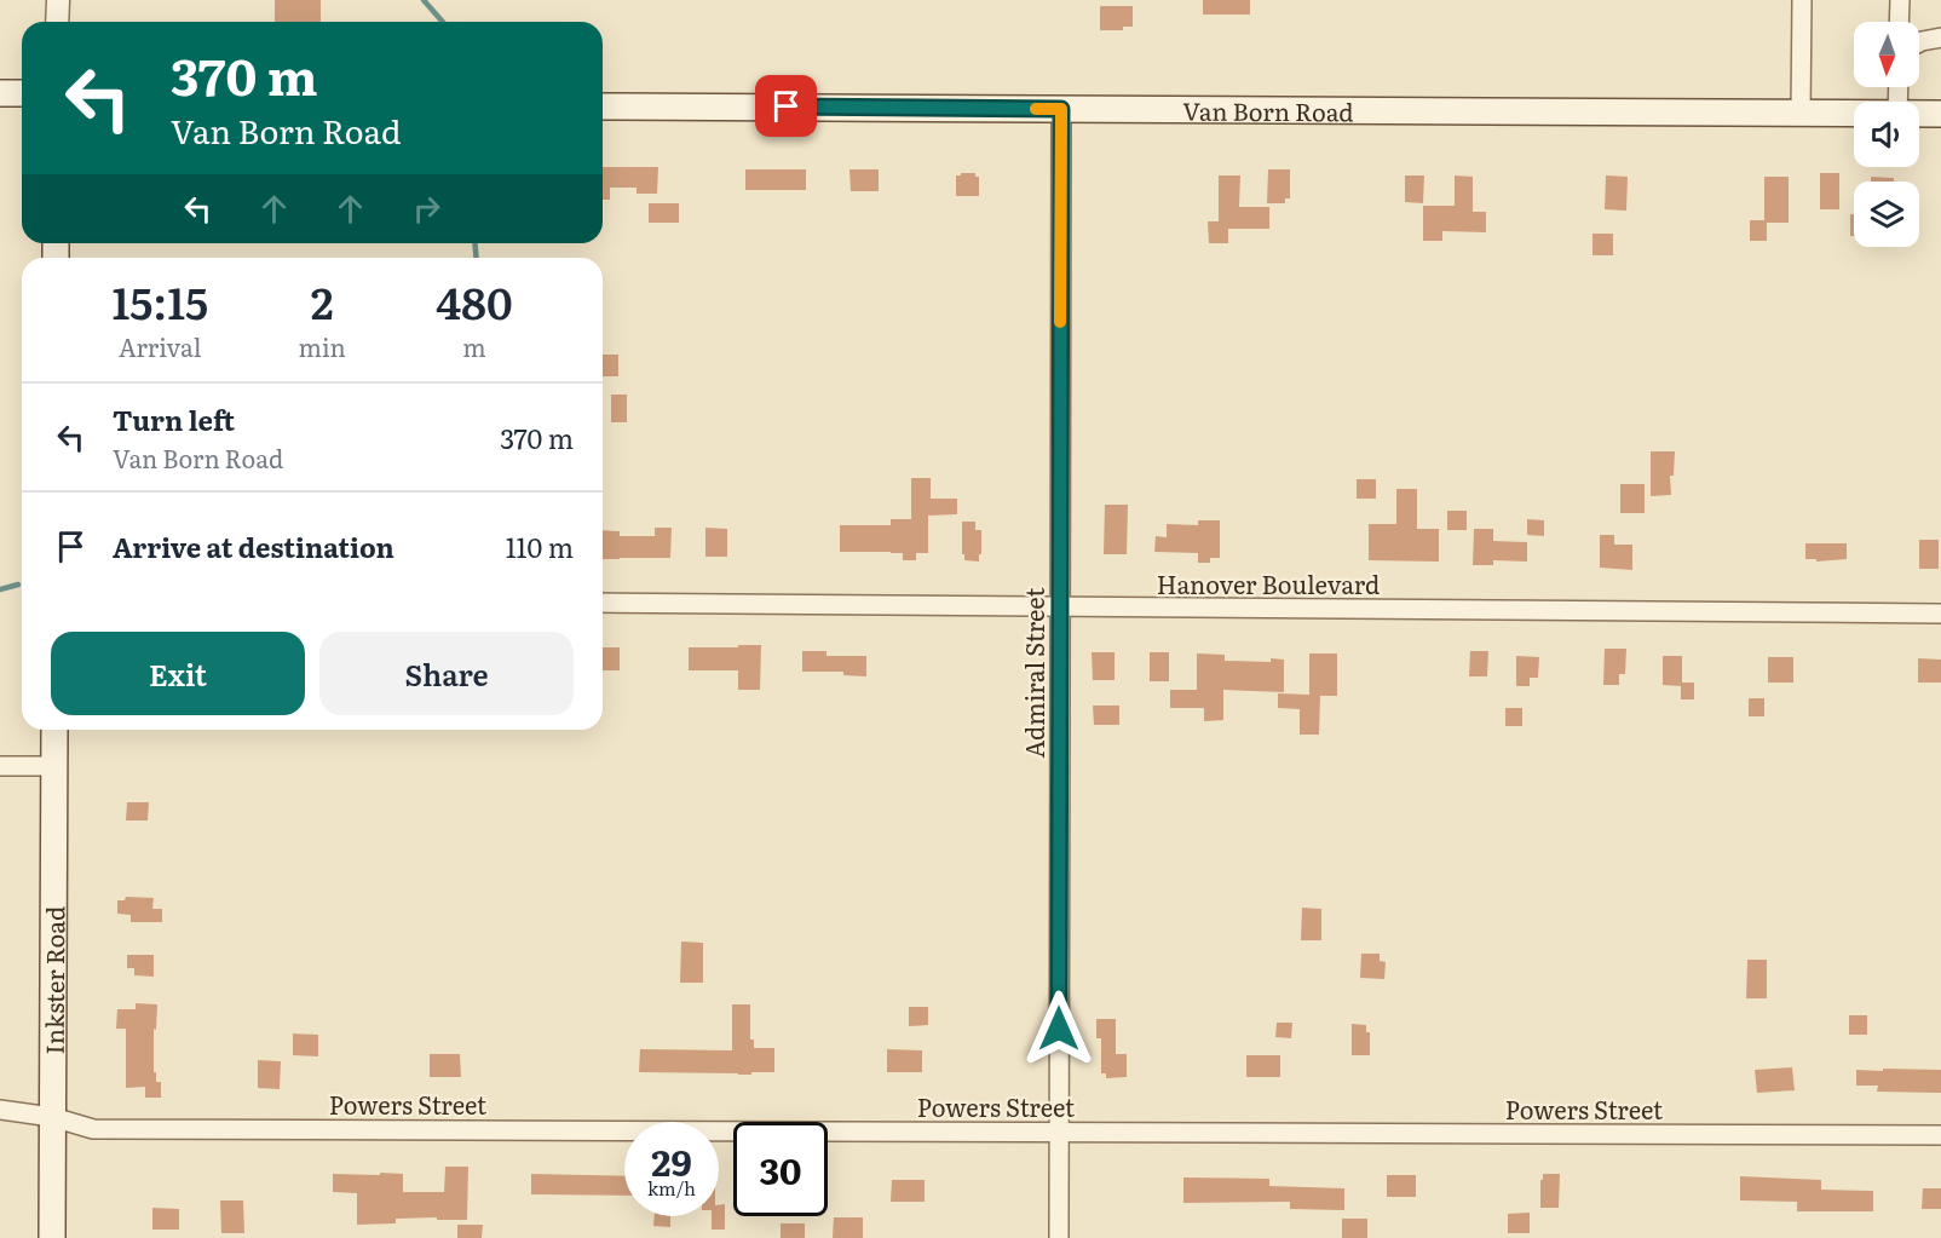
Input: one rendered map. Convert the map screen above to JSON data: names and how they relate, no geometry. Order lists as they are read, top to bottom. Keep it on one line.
{"streets":{"main road":["Van Born Road","Inkster Road"],"street":["Hanover Boulevard","Admiral Street","Powers Street"]},"crossings":[["Van Born Road","Admiral Street"],["Hanover Boulevard","Admiral Street"],["Admiral Street","Powers Street"],["Inkster Road","Powers Street"]],"north":"bottom","page":{"turn":["370 m","Van Born Road"],"eta":["15:15","Arrival","2","min","480","m"],"list":[{"name":"Turn left","note":"Van Born Road","value":"370 m"},{"name":"Arrive at destination","value":"110 m"}],"buttons":["Exit","Share"],"speed":"29 km/h","limit":"30"}}
